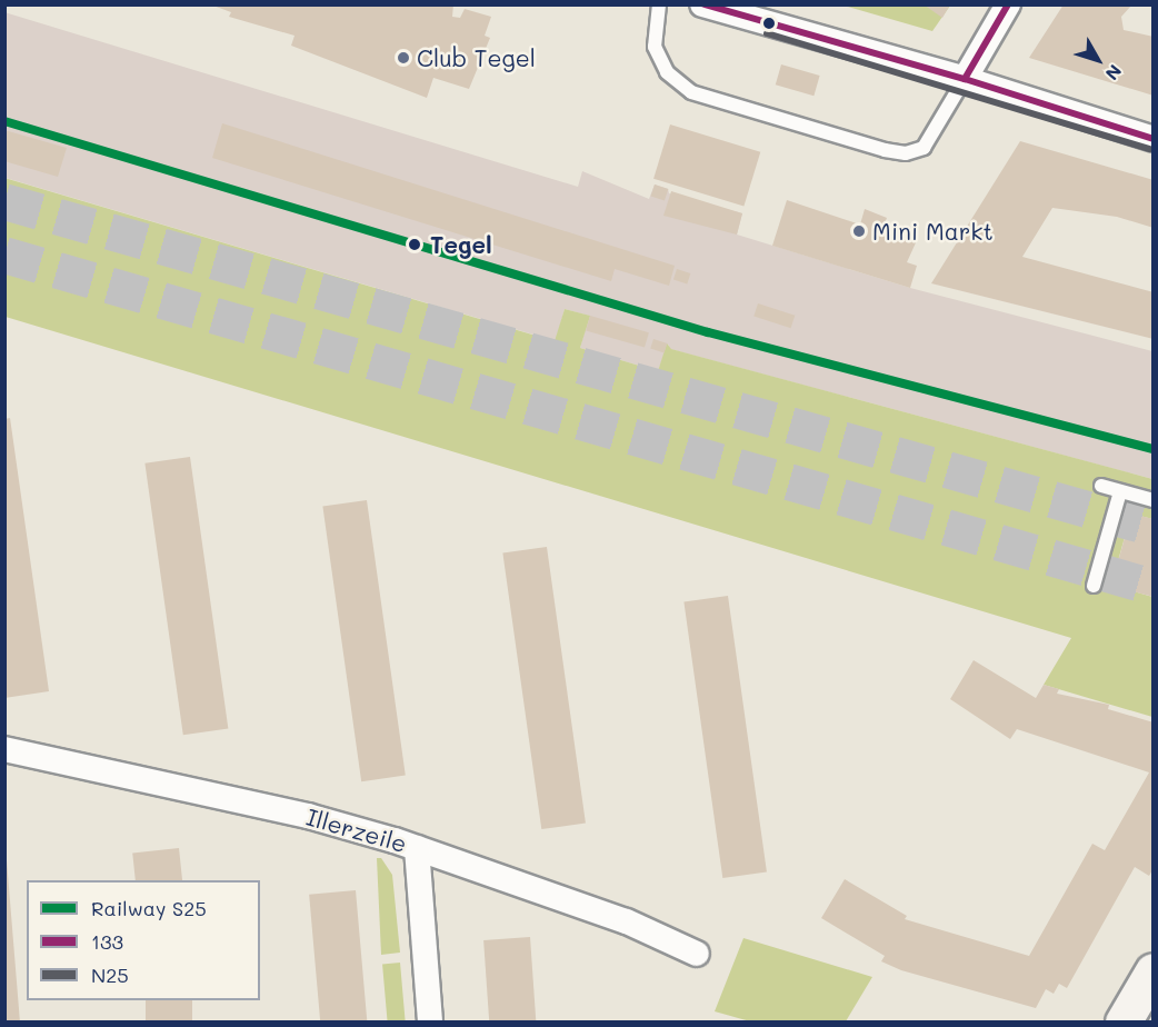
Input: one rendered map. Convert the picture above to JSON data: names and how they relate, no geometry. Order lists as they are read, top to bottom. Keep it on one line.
{"streets":{"street":["Illerzeile"]},"places":["Club Tegel","Mini Markt","Tegel"],"lines":["transit line 133","transit line N25","rail line S25"],"legend":["Railway S25","133","N25"],"north":"bottom right"}
